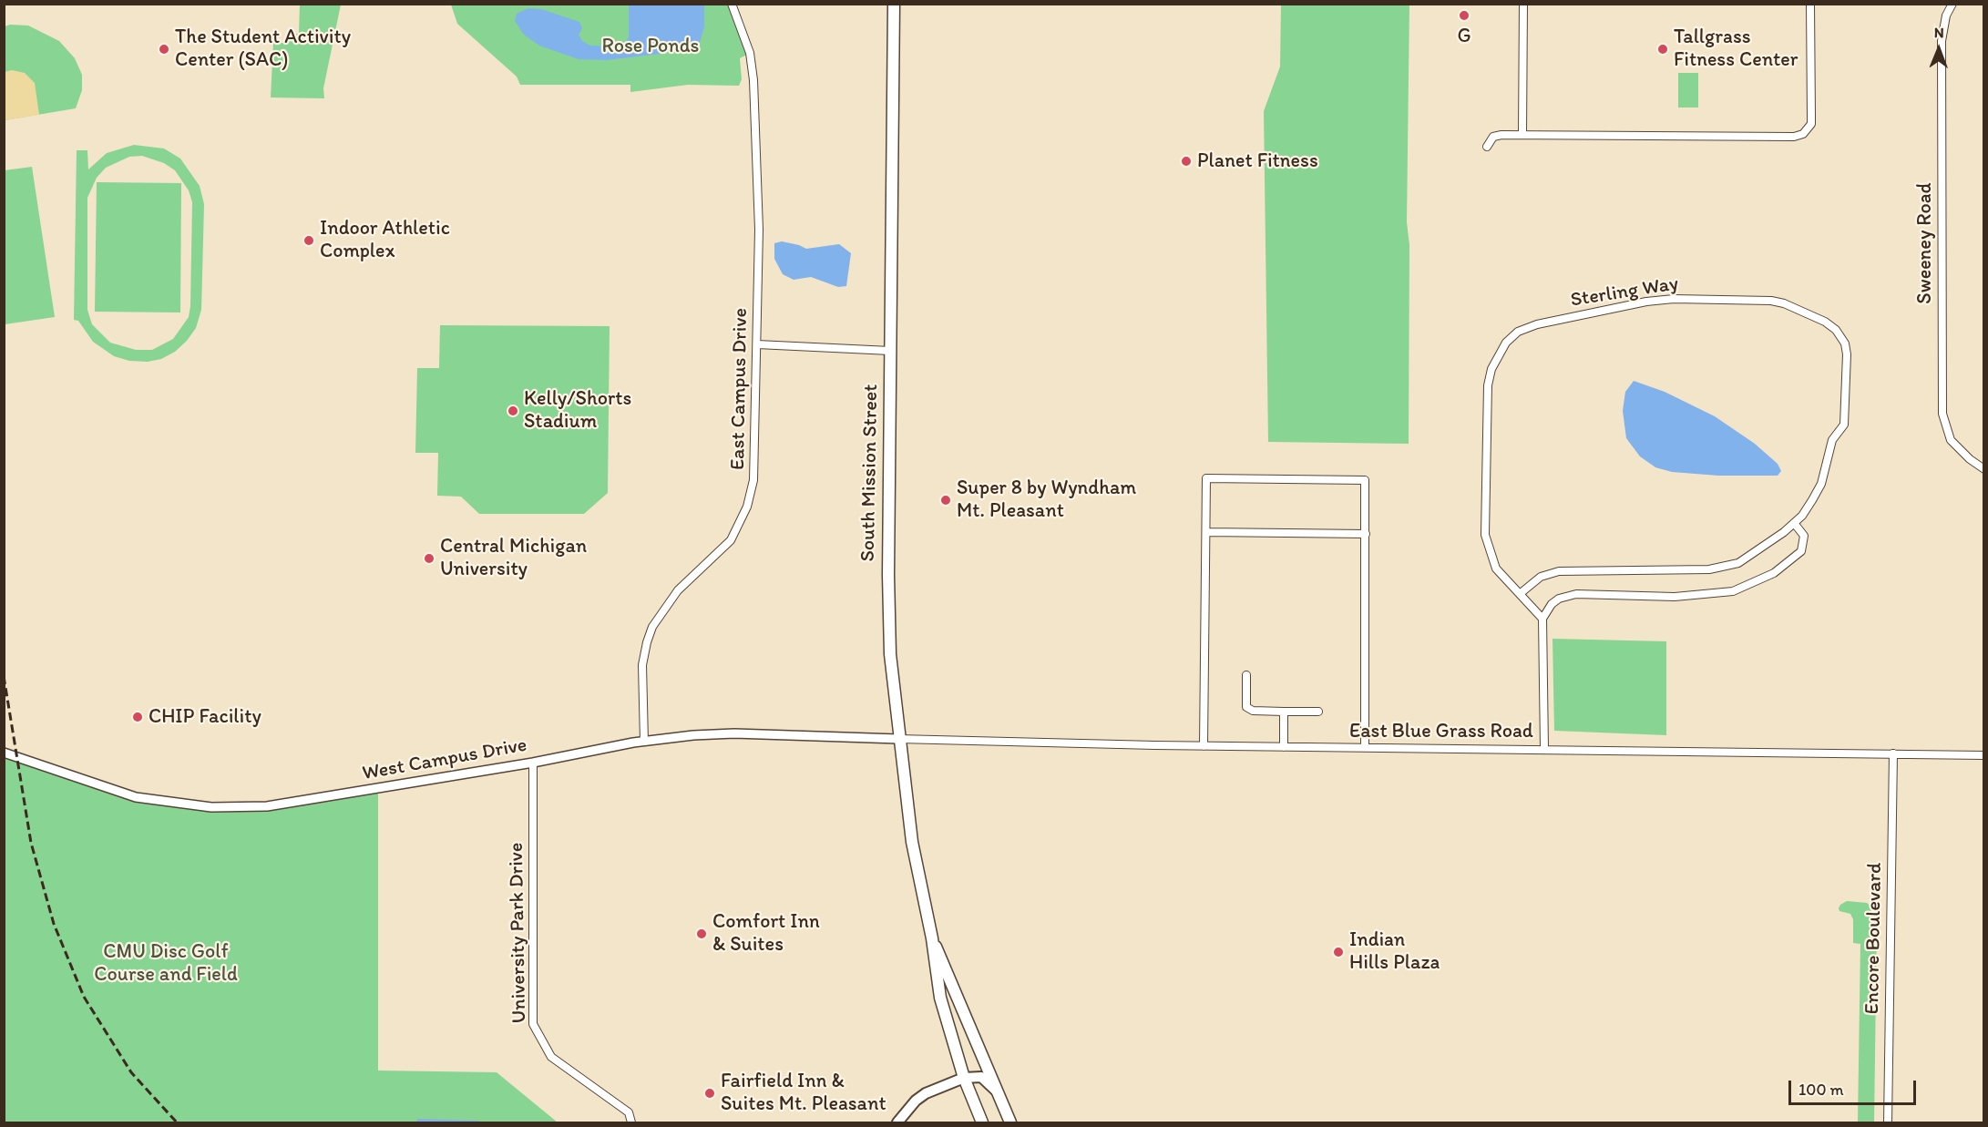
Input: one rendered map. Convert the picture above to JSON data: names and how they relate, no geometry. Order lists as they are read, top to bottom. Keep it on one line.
{"streets":{"main road":["South Mission Street"],"street":["Sweeney Road","Sterling Way","East Campus Drive","East Blue Grass Road","West Campus Drive","University Park Drive","Encore Boulevard"]},"crossings":[["East Campus Drive","West Campus Drive"],["South Mission Street","East Blue Grass Road"],["South Mission Street","West Campus Drive"],["East Blue Grass Road","West Campus Drive"],["East Blue Grass Road","Encore Boulevard"],["West Campus Drive","University Park Drive"]],"parks":["Rose Ponds","CMU Disc Golf Course and Field"],"places":["G","The Student Activity Center (SAC)","Tallgrass Fitness Center","Planet Fitness","Indoor Athletic Complex","Kelly/Shorts Stadium","Super 8 by Wyndham Mt. Pleasant","Central Michigan University","CHIP Facility","Comfort Inn & Suites","Indian Hills Plaza","Fairfield Inn & Suites Mt. Pleasant"],"scale_bar":"100 m","north":"top"}
